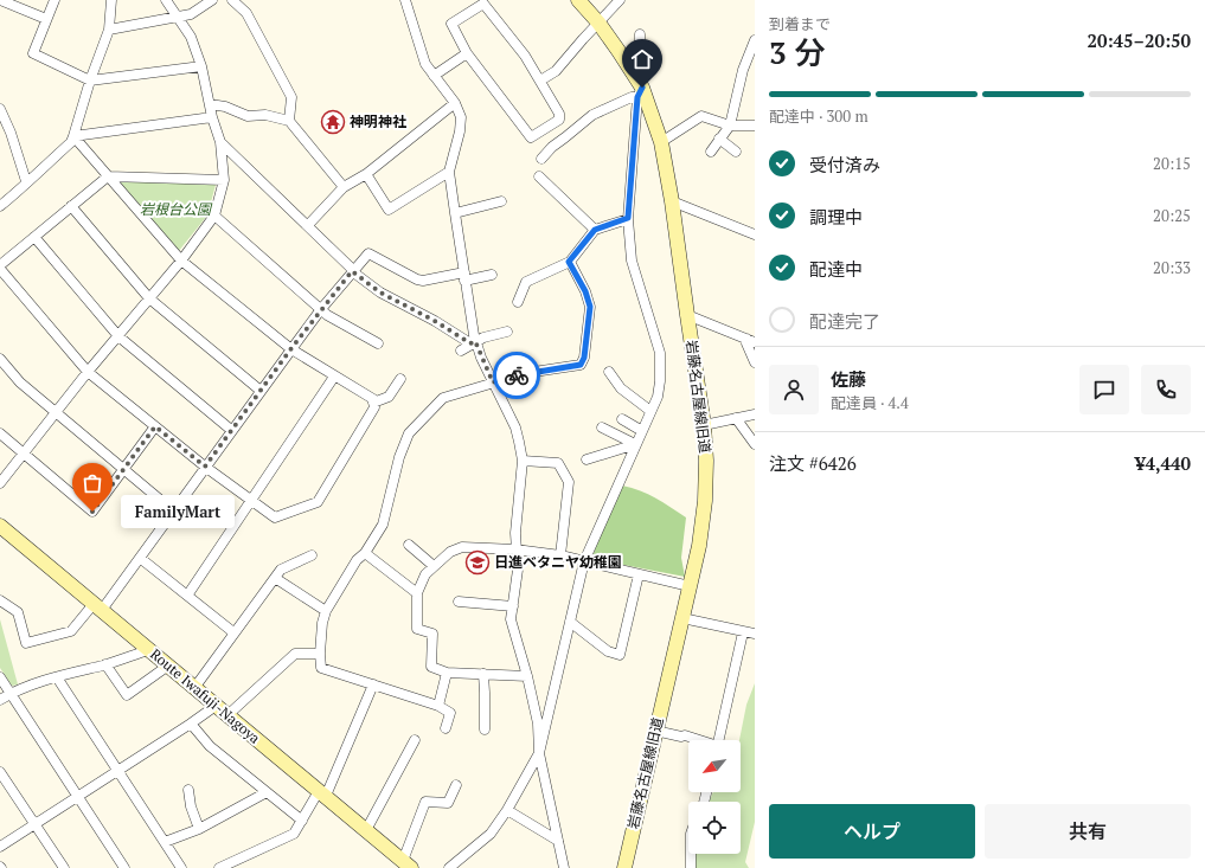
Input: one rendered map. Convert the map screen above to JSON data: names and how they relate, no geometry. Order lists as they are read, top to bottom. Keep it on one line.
{"streets":{"street":["岩藤名古屋線旧道","Route Iwafuji-Nagoya"]},"parks":["岩根台公園"],"places":{"temple":["神明神社"],"other":["FamilyMart"],"school or university":["日進ベタニヤ幼稚園"]},"north":"bottom left","page":{"heading":["3 分","到着まで","20:45–20:50"],"panel":["佐藤","配達員 · 4.4","注文 #6426","¥4,440"],"bar":"配達中 · 300 m","list":[["受付済み","20:15"],["調理中","20:25"],["配達中","20:33"],"配達完了"],"bubble":"FamilyMart","buttons":["ヘルプ","共有"]}}
